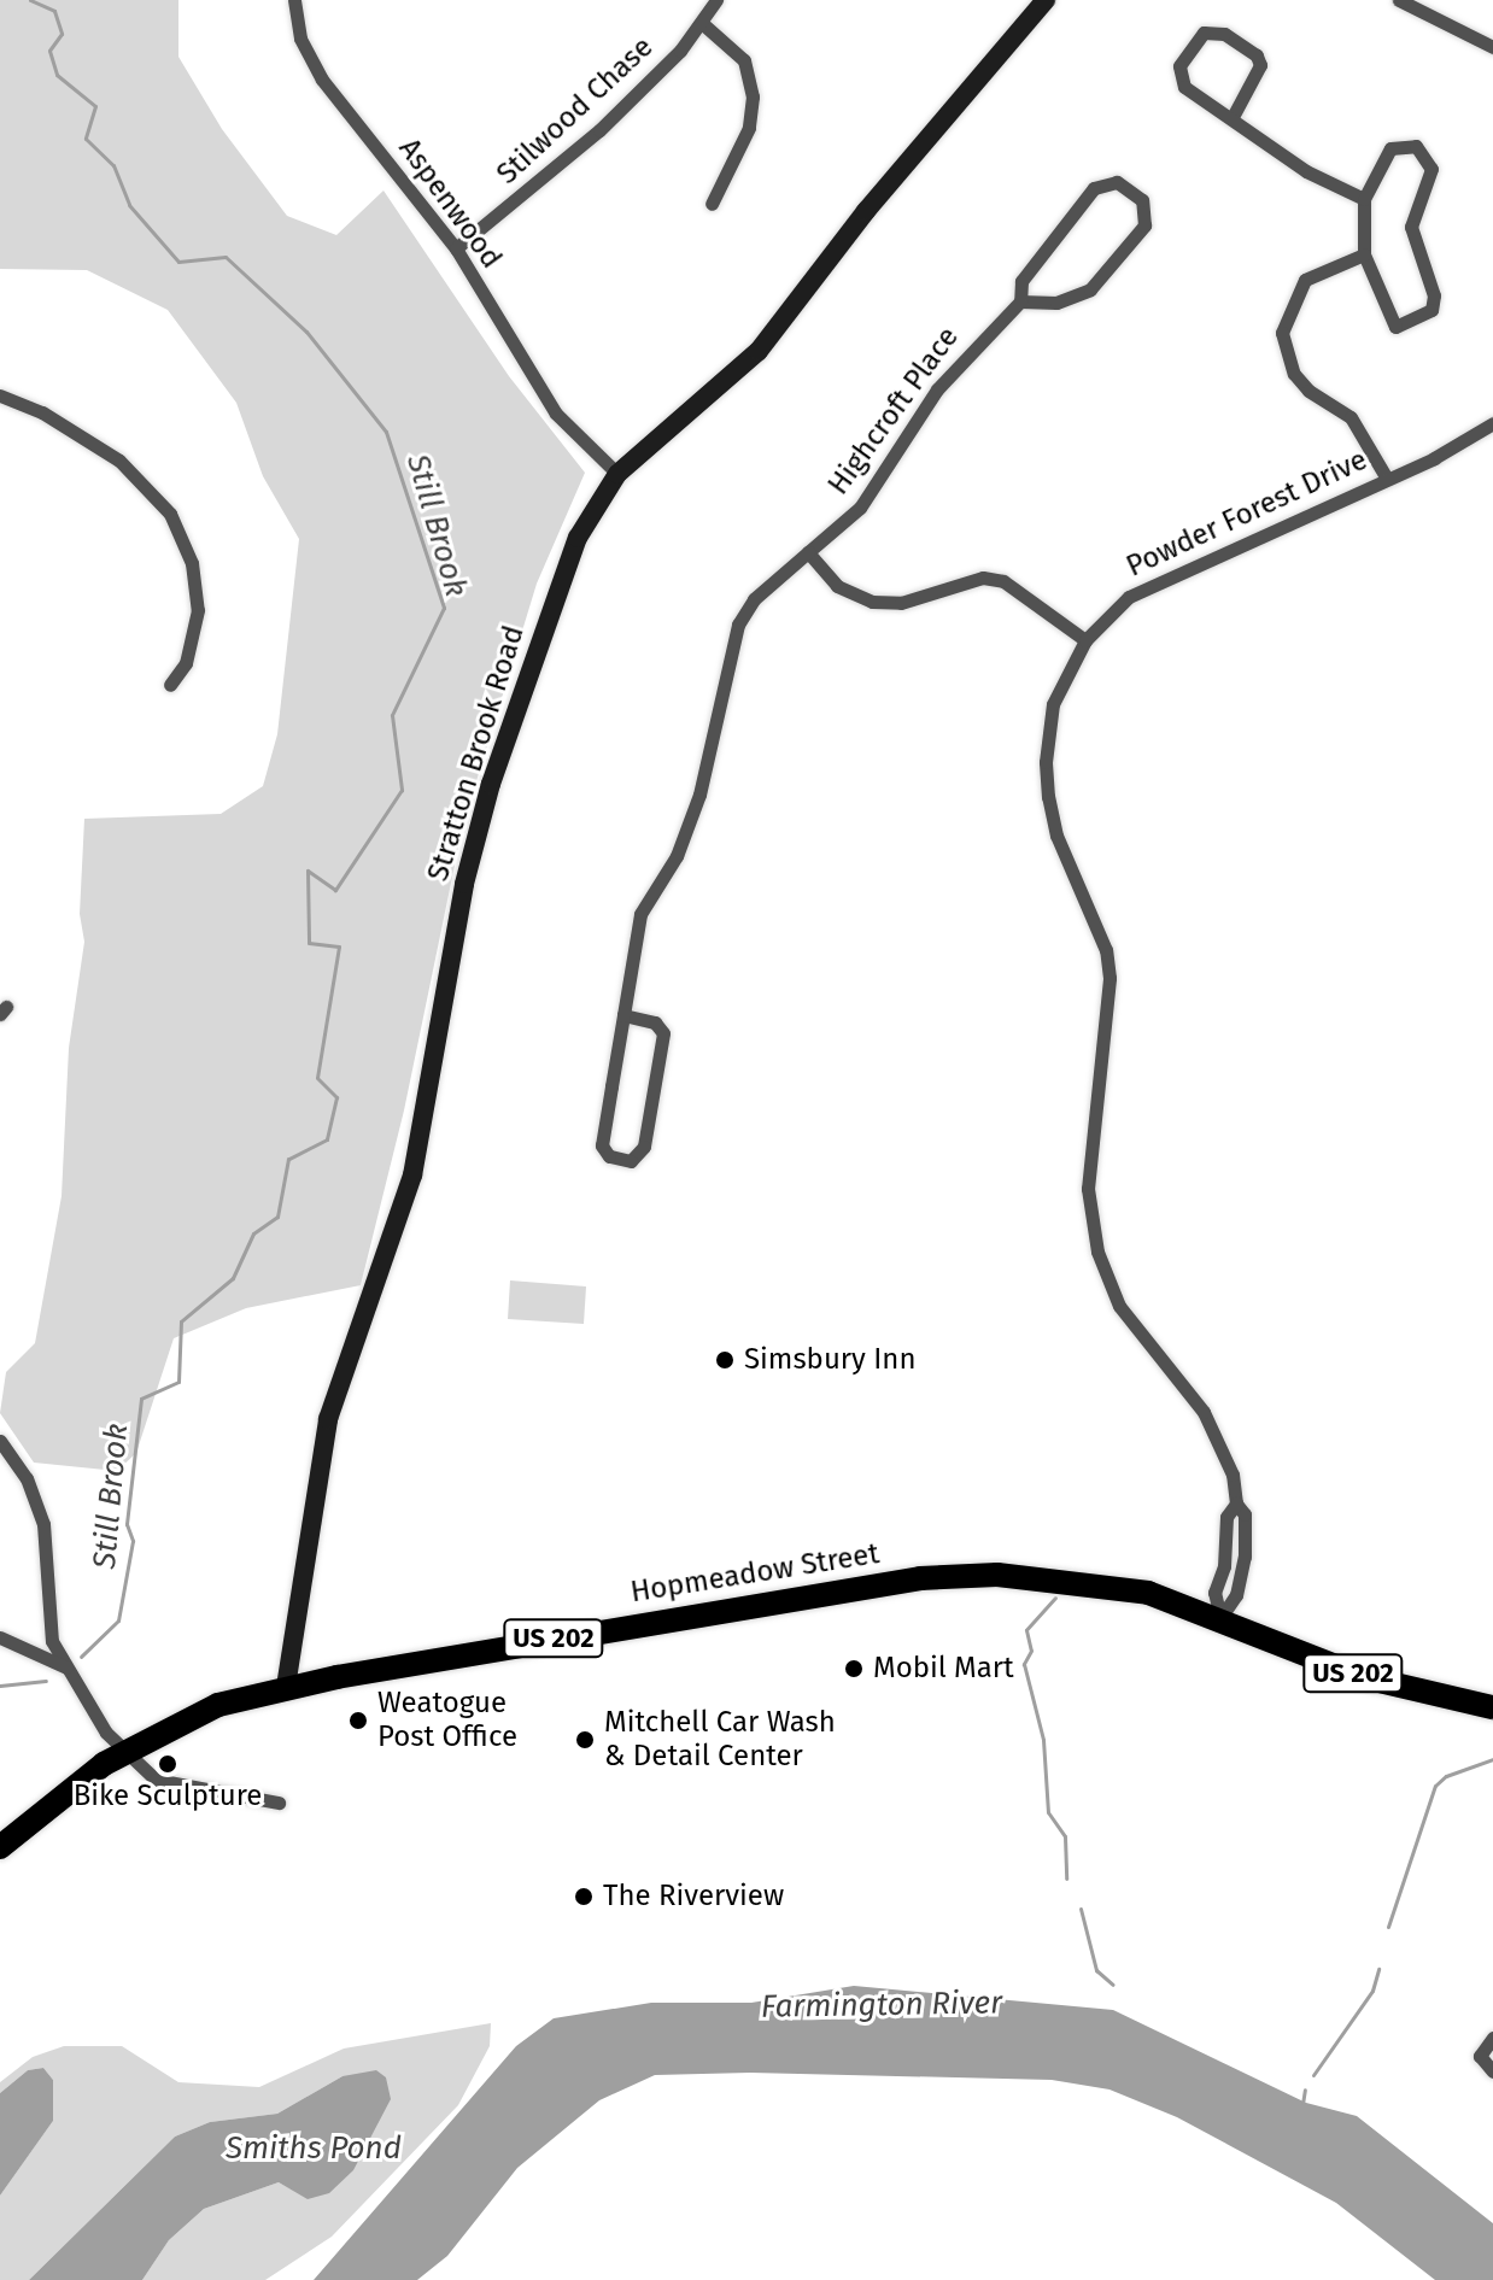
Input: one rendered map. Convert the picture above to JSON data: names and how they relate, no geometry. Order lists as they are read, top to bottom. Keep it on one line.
{"streets":{"highway":["Hopmeadow Street","US 202"],"street":["Stilwood Chase","Aspenwood","Highcroft Place","Powder Forest Drive","Stratton Brook Road"]},"crossings":[["Stilwood Chase","Aspenwood"],["Aspenwood","Stratton Brook Road"],["Powder Forest Drive","Hopmeadow Street"],["Stratton Brook Road","Hopmeadow Street"]],"water":["Still Brook","Farmington River","Smiths Pond"],"places":["Simsbury Inn","Mobil Mart","Weatogue Post Office","Mitchell Car Wash & Detail Center","Bike Sculpture","The Riverview"]}
